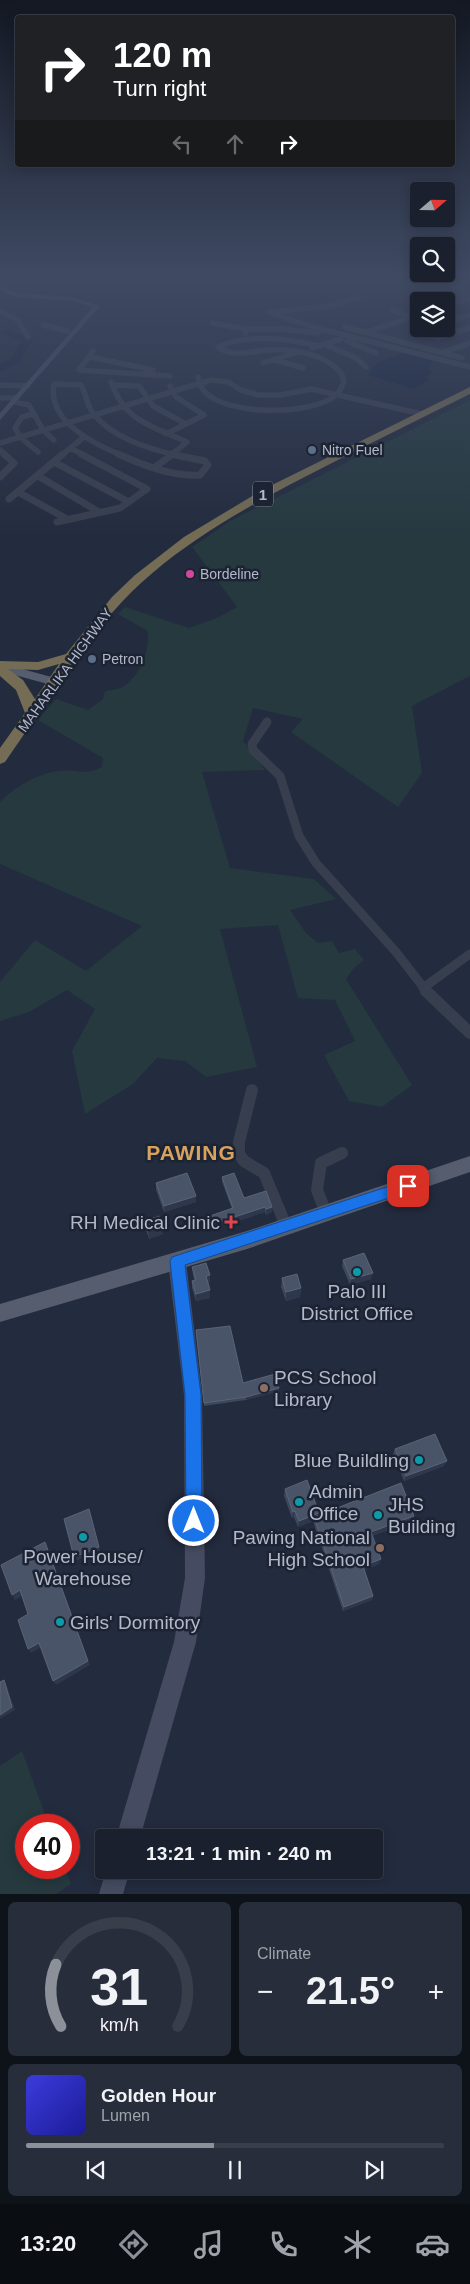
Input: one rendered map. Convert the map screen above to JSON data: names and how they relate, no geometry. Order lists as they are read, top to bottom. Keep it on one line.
{"streets":{"highway":["1","MAHARLIKA HIGHWAY"]},"districts":["PAWING"],"places":{"other":["Nitro Fuel","Bordeline","Petron","Palo III District Office","PCS School Library","Blue Buildling","Admin Office","JHS Building","Power House/ Warehouse","Pawing National High School","Girls' Dormitory"],"health":["RH Medical Clinic"]},"north":"right","page":{"turn":["120 m","Turn right"],"limit":"40","trip":"13:21 · 1 min · 240 m","tile":"Climate","heat":["−","21.5°","+"],"song":["Golden Hour","Lumen"],"tabs":"13:20","gauge":["31","km/h"]}}
